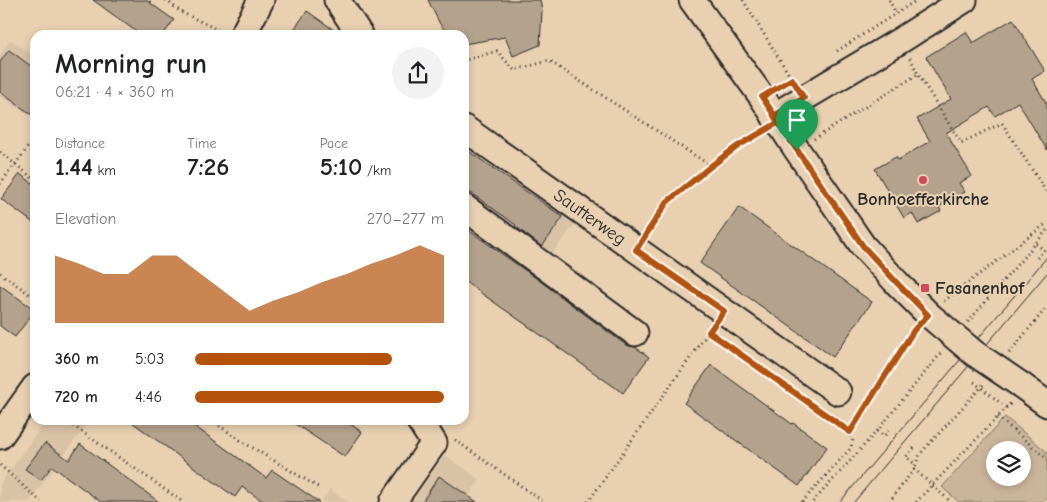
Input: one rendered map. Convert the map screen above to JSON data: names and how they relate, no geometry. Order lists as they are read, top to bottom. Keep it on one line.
{"streets":{"street":["Sautterweg"]},"places":{"other":["Bonhoefferkirche"],"transit":["Fasanenhof"]},"page":{"heading":["Morning run","06:21 · 4 × 360 m"],"stats":[["Distance","1.44 km"],["Time","7:26"],["Pace","5:10 /km"]],"chart":["Elevation","270–277 m"],"list":[{"name":"360 m","note":"5:03"},{"name":"720 m","note":"4:46"}]}}
